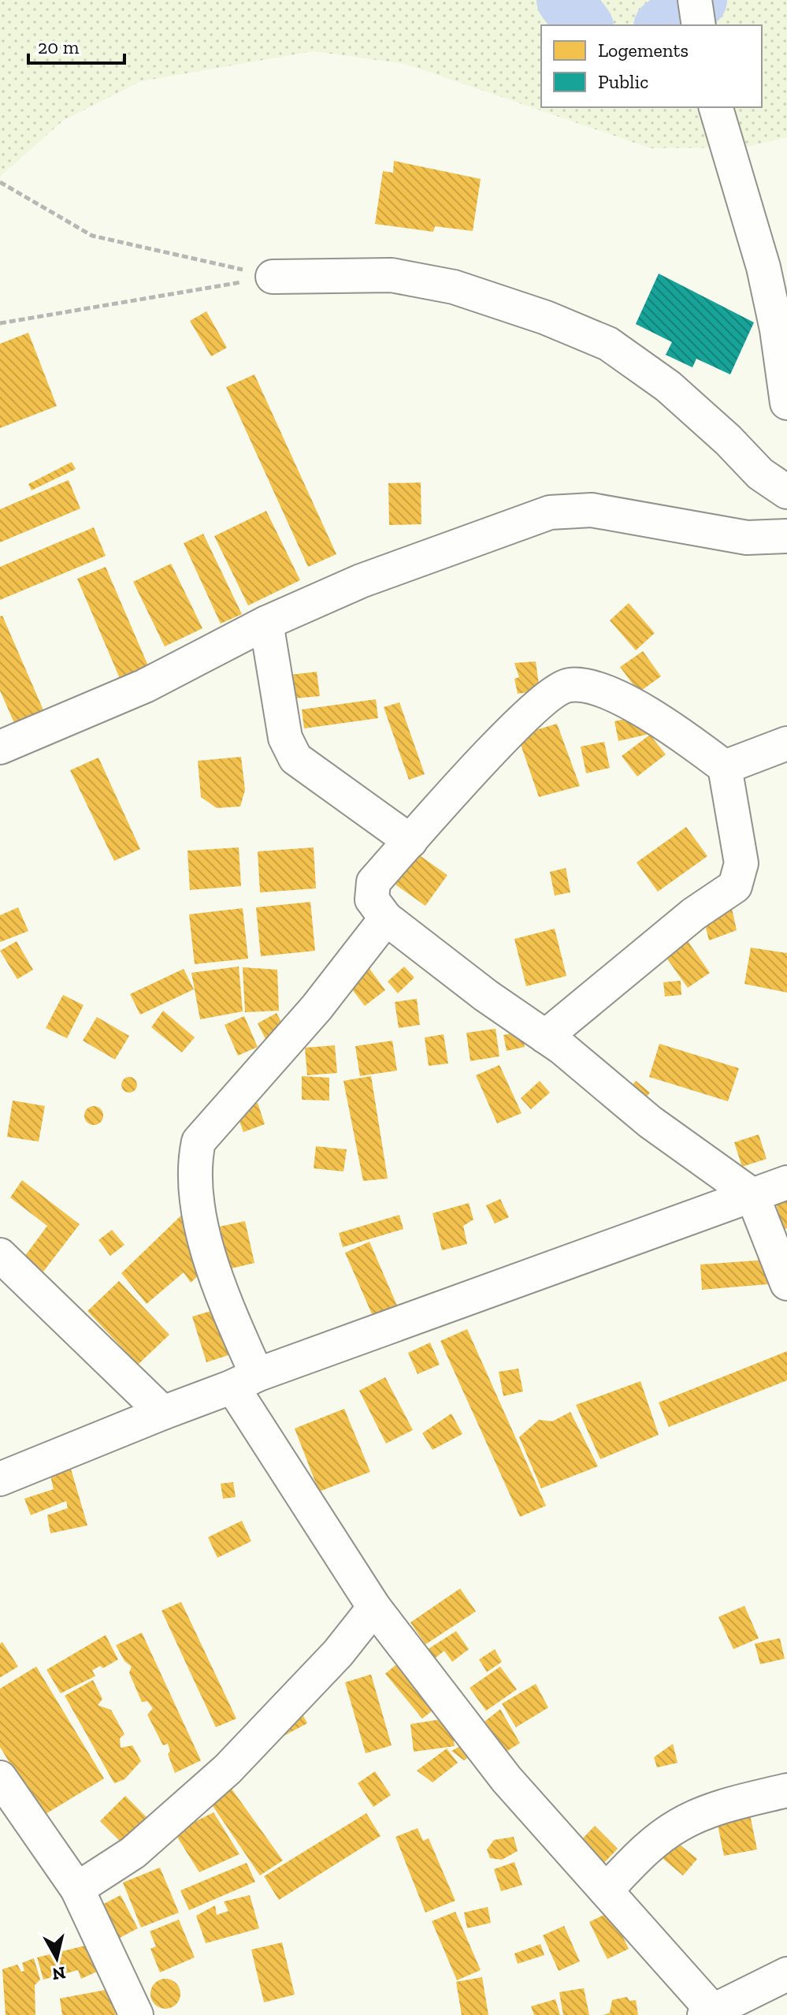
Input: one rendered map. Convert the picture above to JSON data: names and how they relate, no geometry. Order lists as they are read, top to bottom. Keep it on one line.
{"legend":["Logements","Public"],"scale_bar":"20 m","north":"bottom"}
